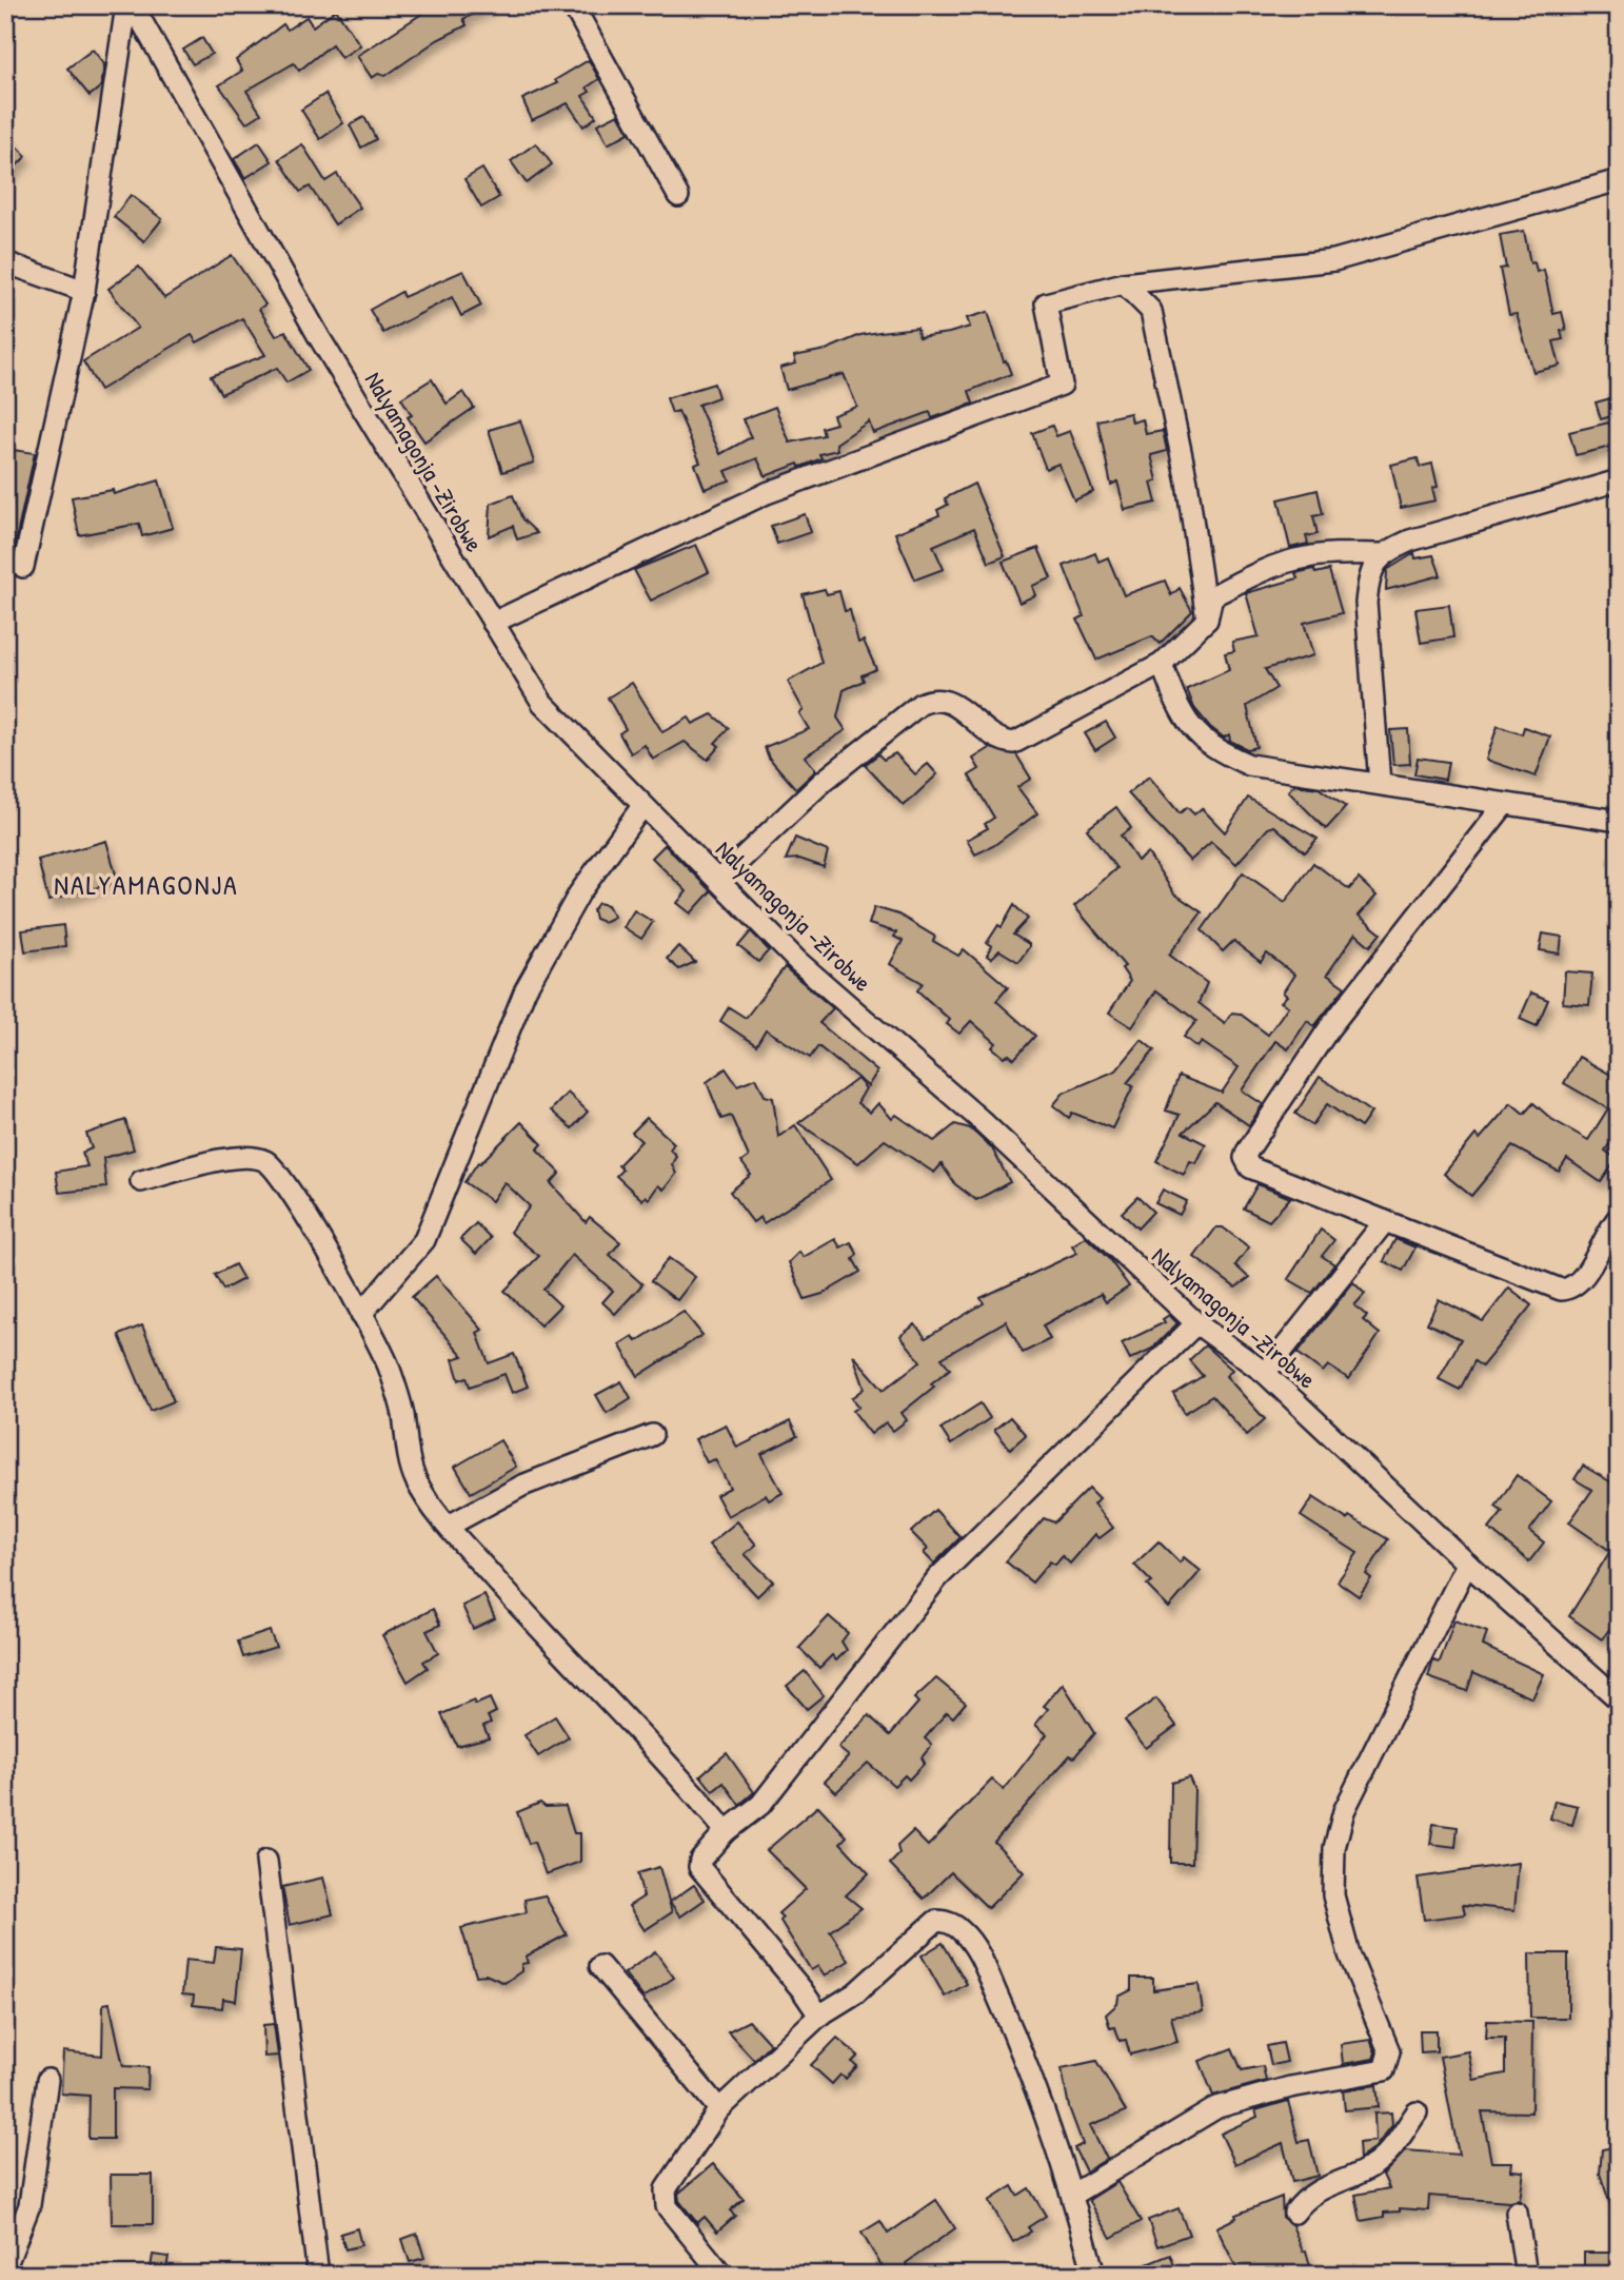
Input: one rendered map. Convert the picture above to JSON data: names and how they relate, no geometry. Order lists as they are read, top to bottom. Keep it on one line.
{"streets":{"street":["Nalyamagonja -Zirobwe"]},"districts":["NALYAMAGONJA"]}
